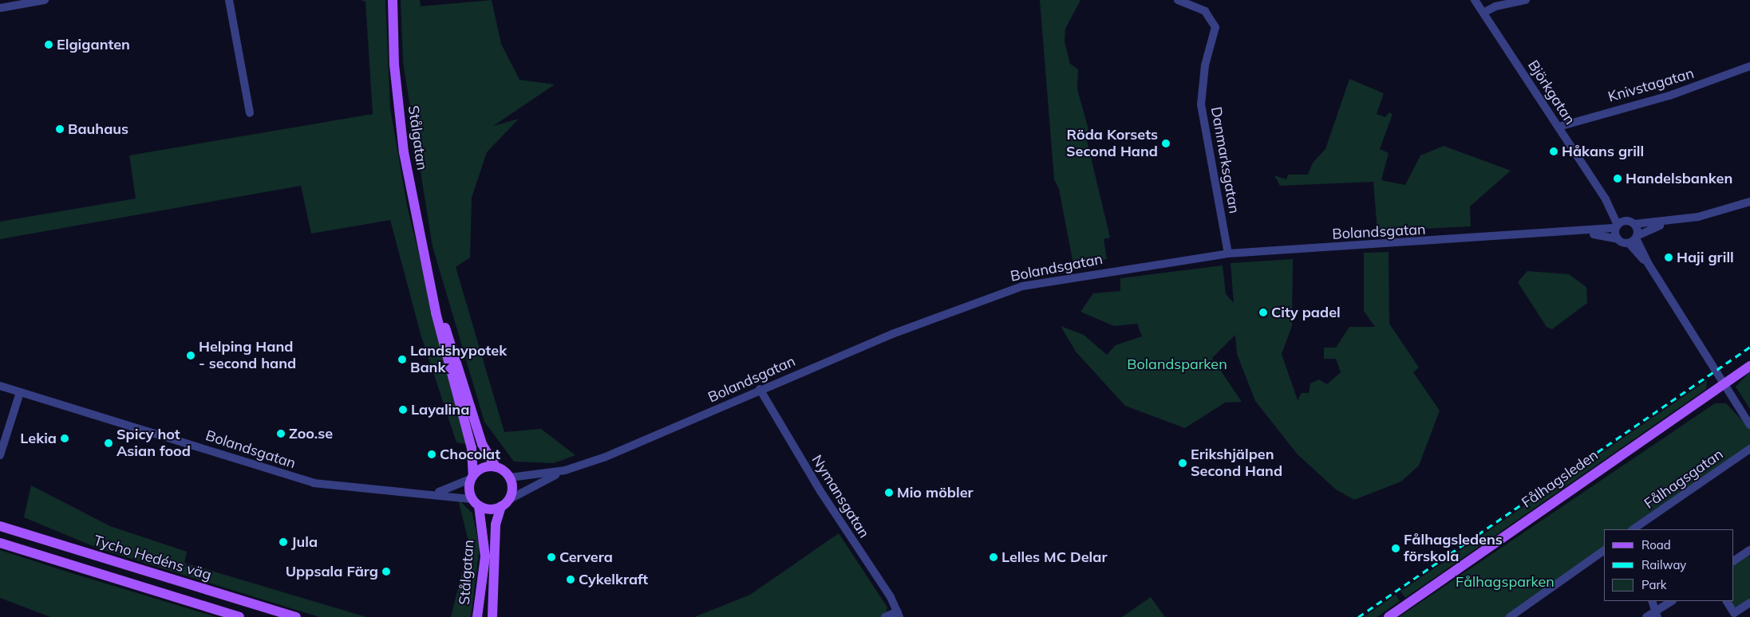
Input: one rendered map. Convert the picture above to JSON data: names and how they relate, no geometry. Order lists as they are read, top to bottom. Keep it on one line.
{"streets":{"main road":["Stålgatan","Fålhagsleden","Tycho Hedéns väg"],"street":["Knivstagatan","Björkgatan","Danmarksgatan","Bolandsgatan","Fålhagsgatan","Nymansgatan"]},"crossings":[["Knivstagatan","Björkgatan"],["Björkgatan","Bolandsgatan"],["Stålgatan","Bolandsgatan"],["Danmarksgatan","Bolandsgatan"],["Bolandsgatan","Nymansgatan"]],"parks":["Bolandsparken","Fålhagsparken"],"places":["Elgiganten","Bauhaus","Röda Korsets Second Hand","Håkans grill","Handelsbanken","Haji grill","City padel","Helping Hand - second hand","Landshypotek Bank","Layalina","Zoo.se","Lekia","Spicy hot Asian food","Chocolat","Erikshjälpen Second Hand","Mio möbler","Jula","Fålhagsledens förskola","Cervera","Lelles MC Delar","Uppsala Färg","Cykelkraft"],"legend":["Road","Railway","Park"]}
